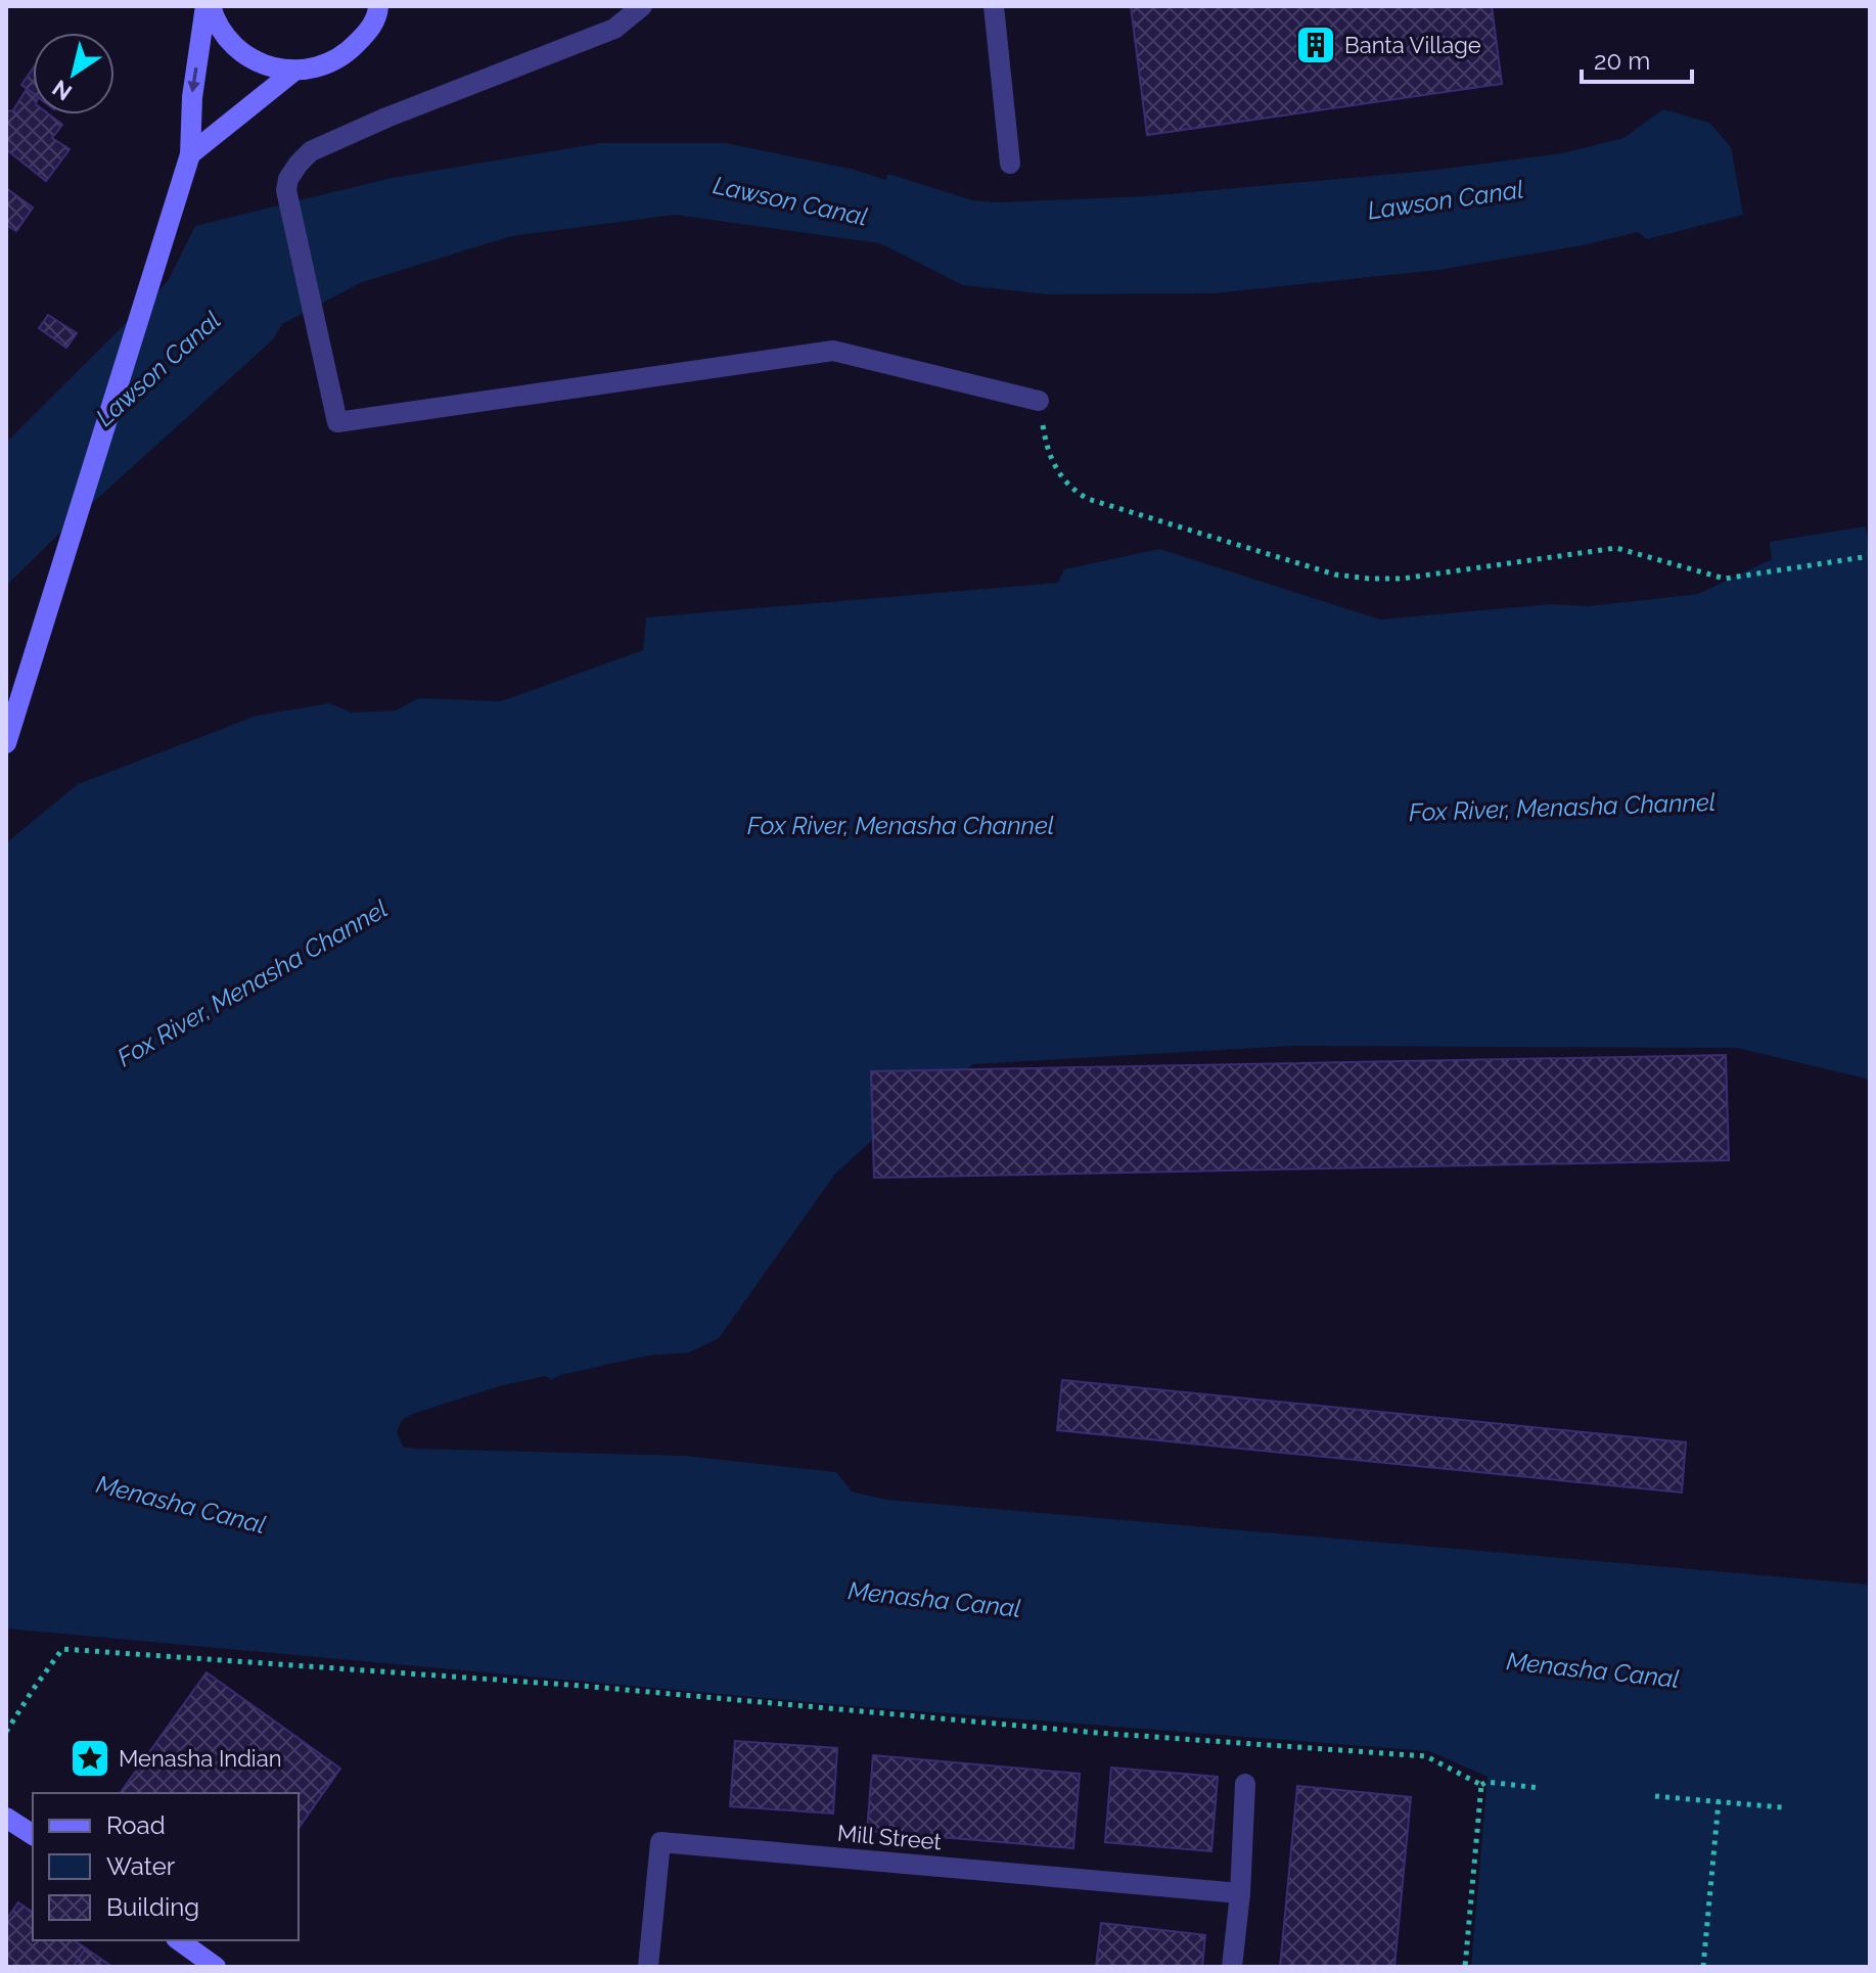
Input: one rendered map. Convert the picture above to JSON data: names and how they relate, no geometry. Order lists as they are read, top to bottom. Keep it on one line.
{"streets":{"street":["Mill Street"]},"water":["Lawson Canal","Fox River, Menasha Channel","Menasha Canal"],"places":{"building":["Banta Village"],"place":["Menasha Indian"]},"legend":["Road","Water","Building"],"scale_bar":"20 m","north":"bottom left"}
